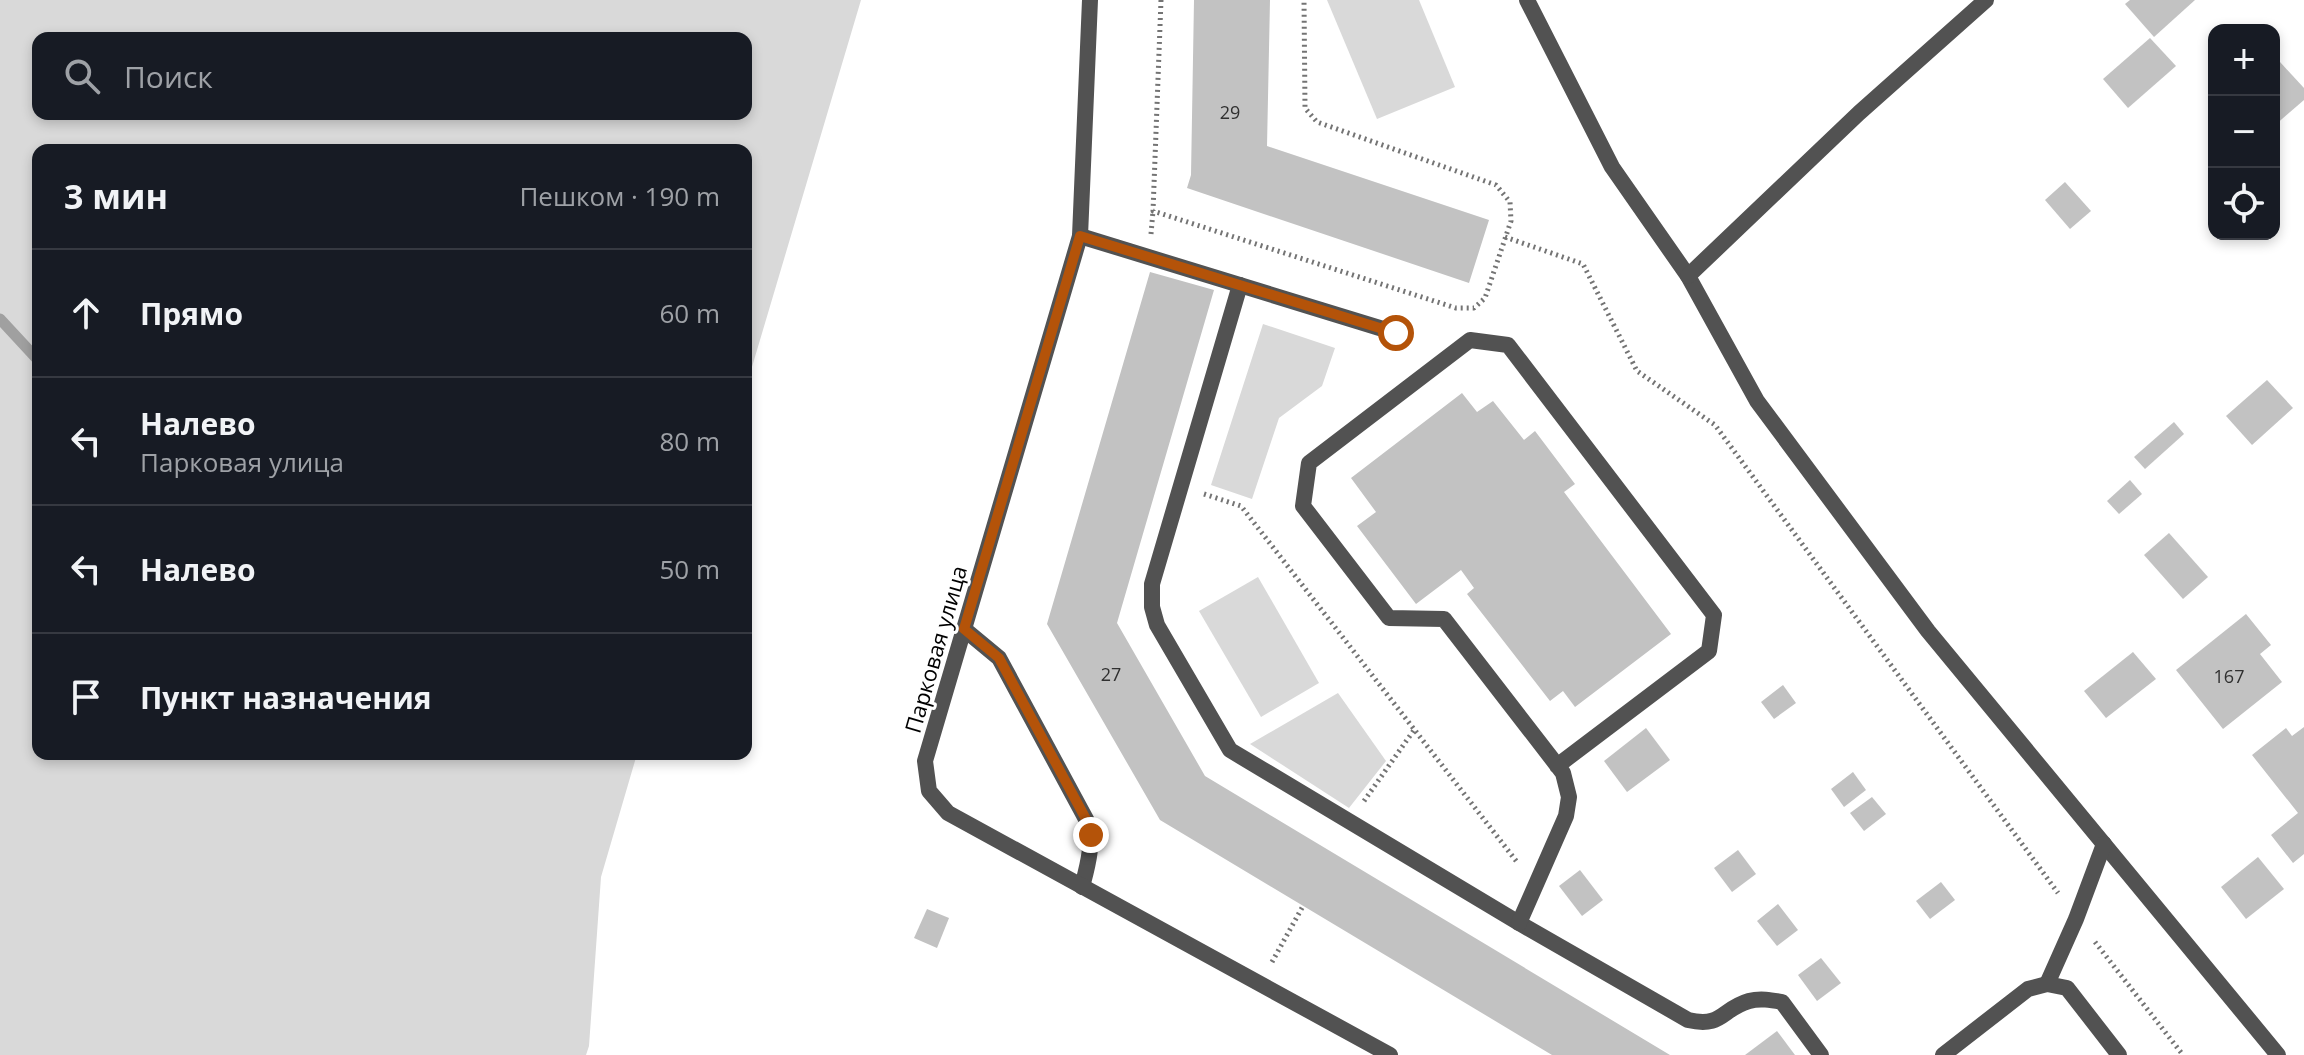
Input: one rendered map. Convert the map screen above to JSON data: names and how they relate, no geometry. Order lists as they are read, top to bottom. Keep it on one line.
{"streets":{"street":["Парковая улица"]},"house_numbers":["29","27","167"],"page":{"map_buttons":["+","−"],"search":"Поиск","heading":["3 мин","Пешком · 190 m"],"list":[["Прямо","60 m"],["Налево","Парковая улица","80 m"],["Налево","50 m"],"Пункт назначения"]}}
